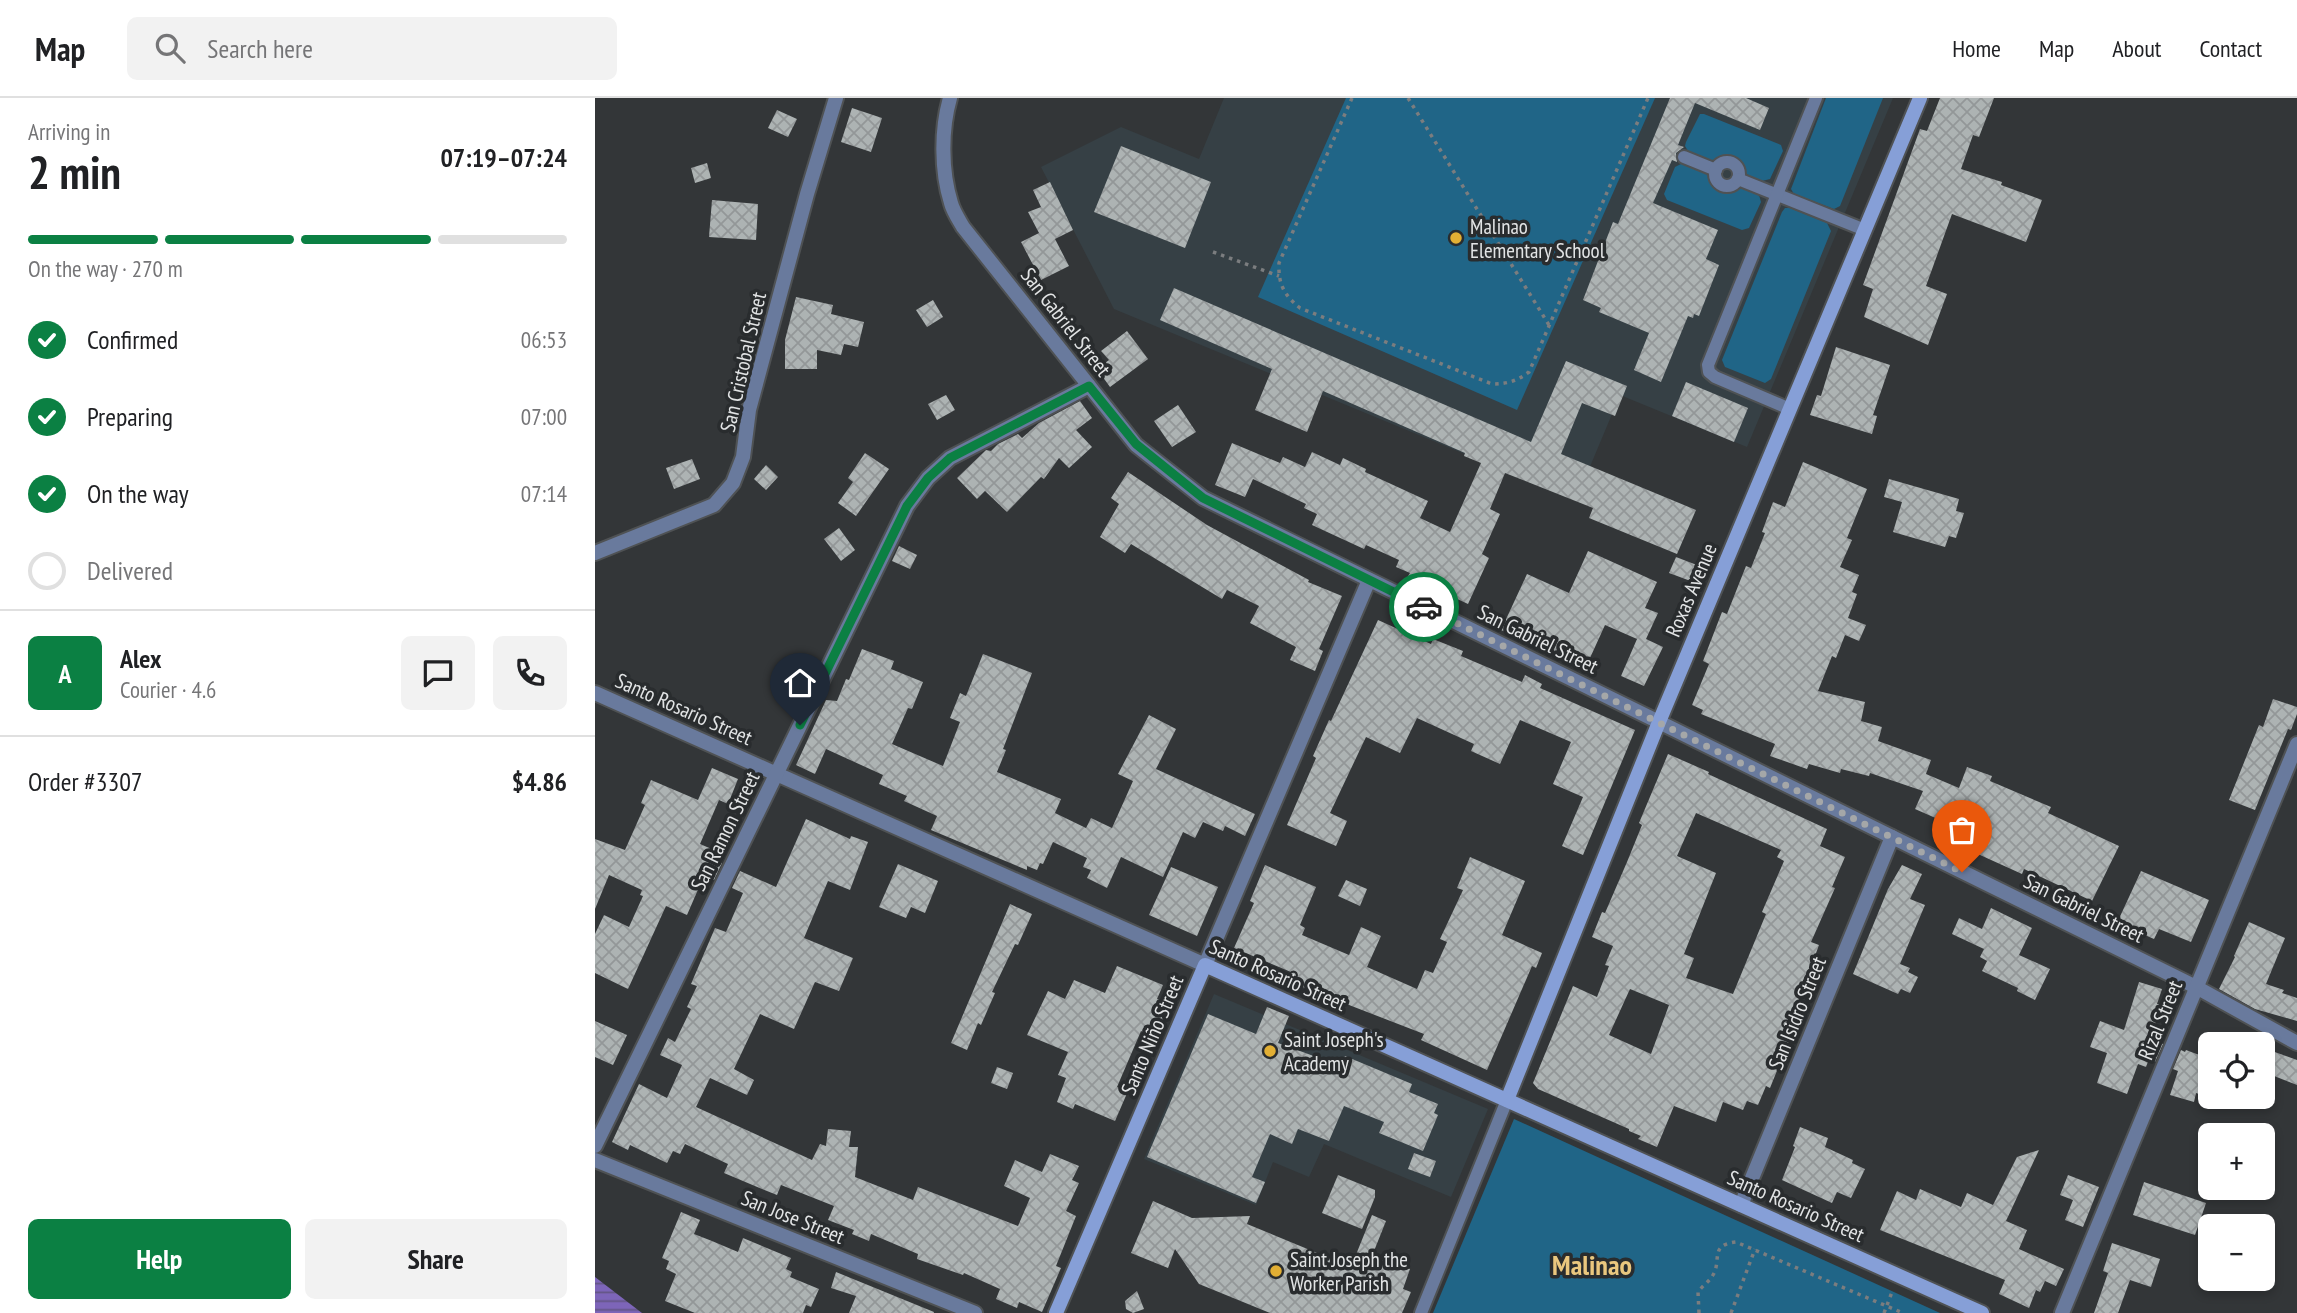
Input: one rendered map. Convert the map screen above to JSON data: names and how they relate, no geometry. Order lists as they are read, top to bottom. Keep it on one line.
{"streets":{"main road":["Roxas Avenue","Santo Rosario Street","Santo Niño Street"],"street":["San Gabriel Street","San Cristobal Street","San Ramon Street","San Isidro Street","Rizal Street","San Jose Street"]},"crossings":[["San Gabriel Street","Roxas Avenue"],["San Gabriel Street","San Ramon Street"],["San Gabriel Street","San Isidro Street"],["San Gabriel Street","Rizal Street"],["San Gabriel Street","Santo Niño Street"],["Roxas Avenue","Santo Rosario Street"],["Santo Rosario Street","San Ramon Street"],["Santo Rosario Street","San Isidro Street"],["Santo Rosario Street","Santo Niño Street"]],"districts":["Malinao"],"places":["Malinao Elementary School","Saint Joseph's Academy","Saint Joseph the Worker Parish"],"page":{"header":"Map","search":"Search here","nav":["Home","Map","About","Contact"],"heading":["2 min","Arriving in","07:19–07:24"],"panel":["Alex","Courier · 4.6","Order #3307","$4.86"],"bar":"On the way · 270 m","list":[["Confirmed","06:53"],["Preparing","07:00"],["On the way","07:14"],"Delivered"],"round":"A","map_buttons":["+","−"],"buttons":["Help","Share"]}}
